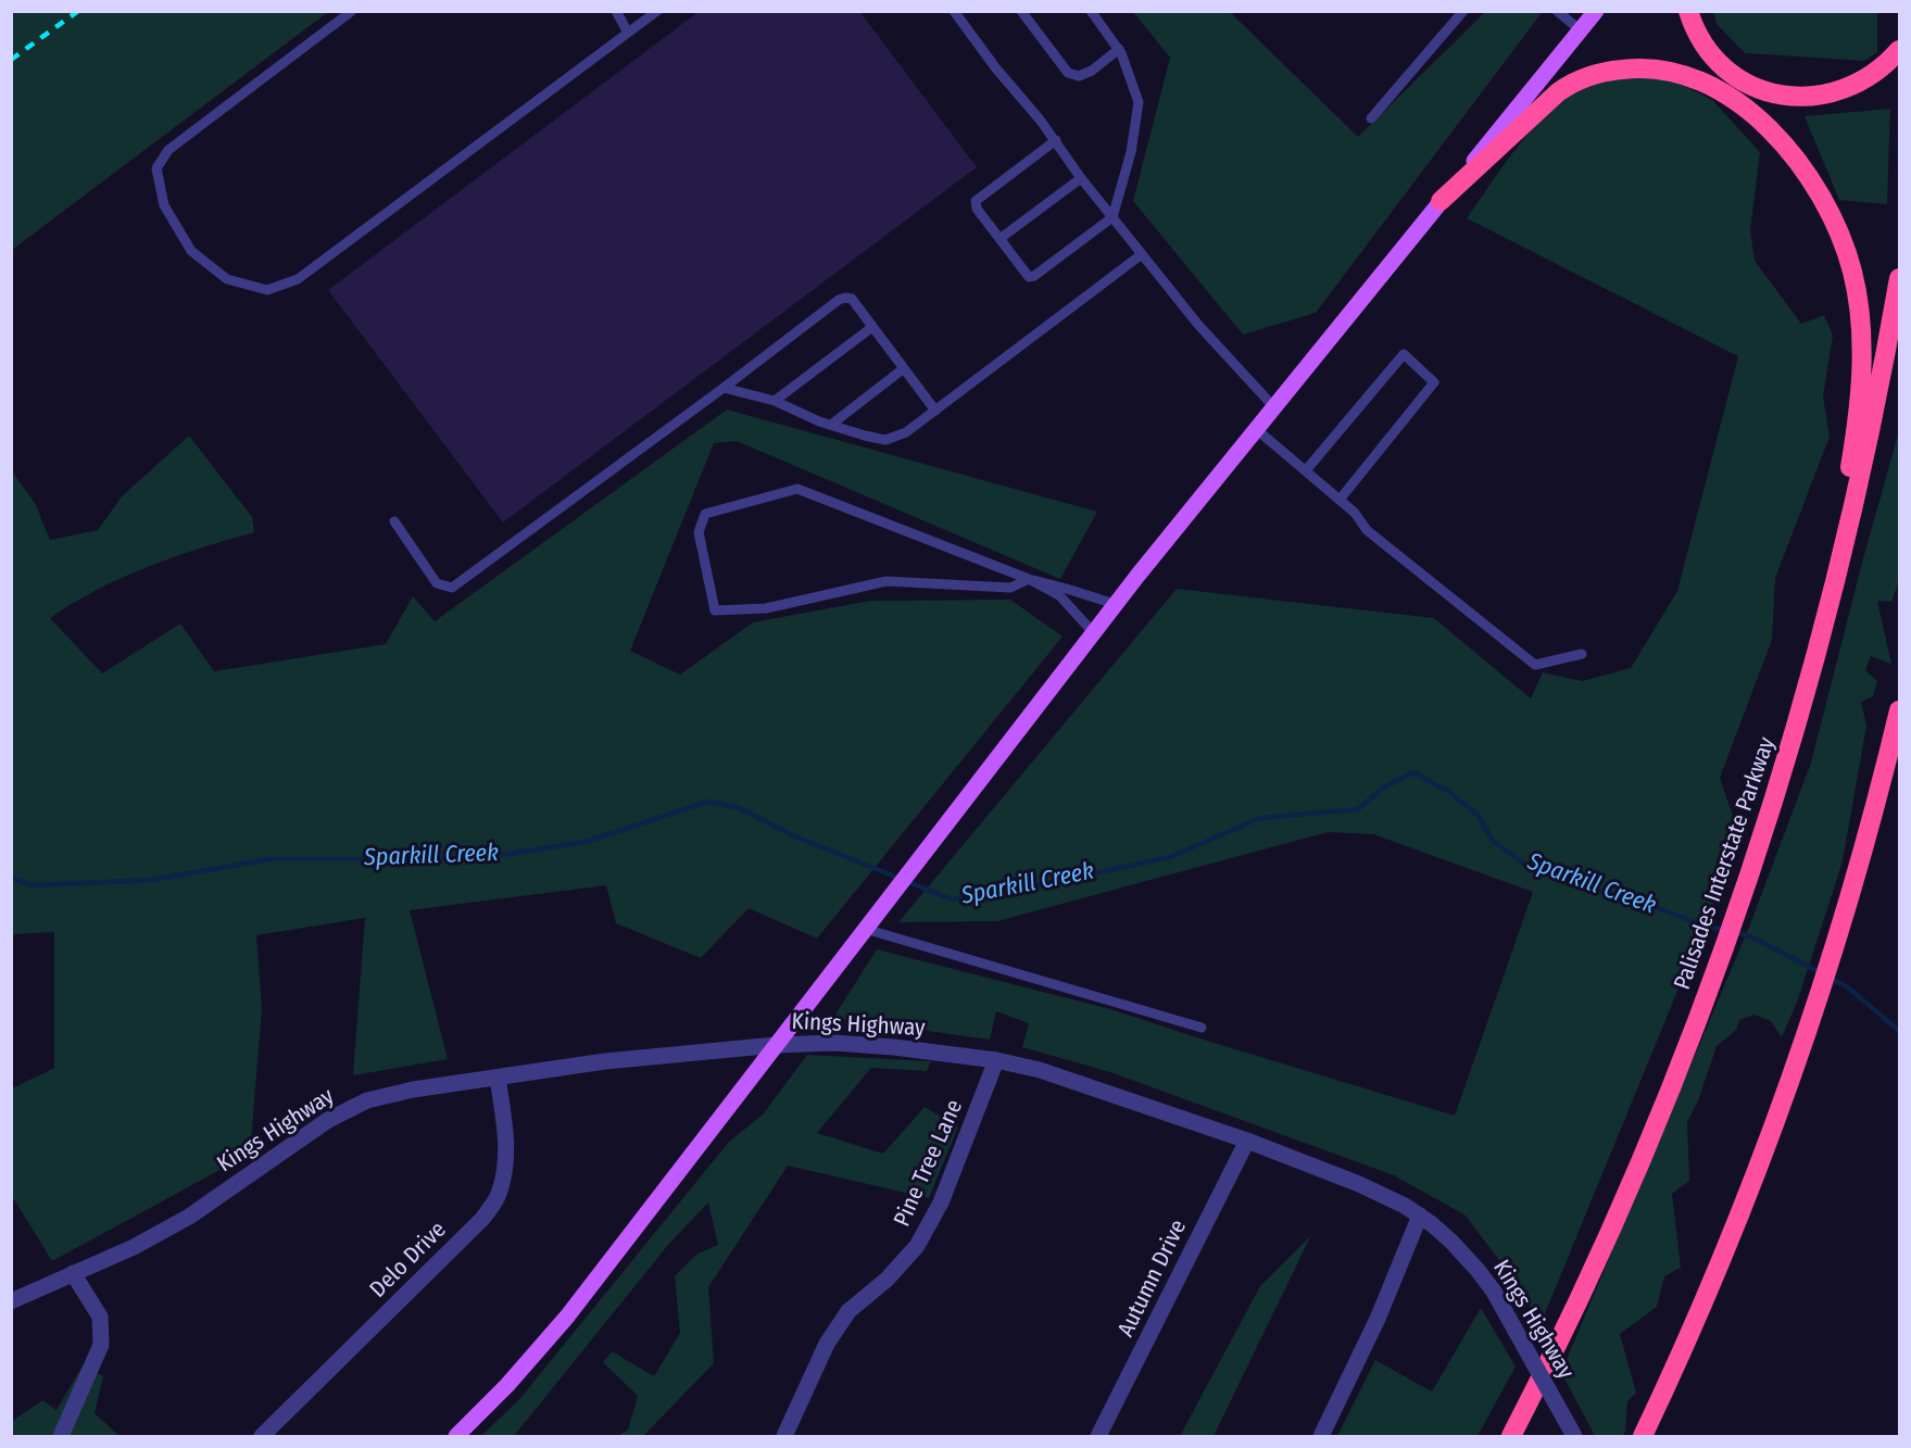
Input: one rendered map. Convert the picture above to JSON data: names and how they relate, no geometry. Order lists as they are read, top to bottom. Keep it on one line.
{"streets":{"highway":["Palisades Interstate Parkway"],"street":["Kings Highway","Pine Tree Lane","Delo Drive","Autumn Drive"]},"crossings":[["Kings Highway","Pine Tree Lane"],["Kings Highway","Delo Drive"],["Kings Highway","Autumn Drive"]],"water":["Sparkill Creek"]}
